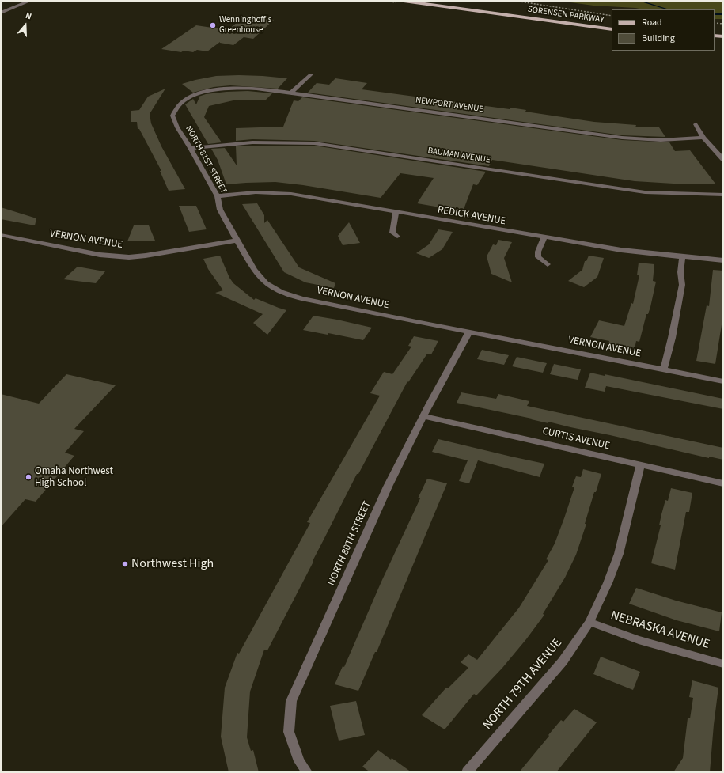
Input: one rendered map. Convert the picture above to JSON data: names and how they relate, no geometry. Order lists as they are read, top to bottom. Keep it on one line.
{"streets":{"main road":["SORENSEN PARKWAY"],"street":["NEWPORT AVENUE","BAUMAN AVENUE","NORTH 81ST STREET","REDICK AVENUE","VERNON AVENUE","CURTIS AVENUE","NORTH 80TH STREET","NEBRASKA AVENUE","NORTH 79TH AVENUE"]},"crossings":[["NEWPORT AVENUE","NORTH 81ST STREET"],["BAUMAN AVENUE","NORTH 81ST STREET"],["NORTH 81ST STREET","REDICK AVENUE"],["NORTH 81ST STREET","VERNON AVENUE"],["VERNON AVENUE","NORTH 80TH STREET"],["CURTIS AVENUE","NORTH 80TH STREET"],["CURTIS AVENUE","NORTH 79TH AVENUE"],["NEBRASKA AVENUE","NORTH 79TH AVENUE"]],"places":["Wenninghoff's Greenhouse","Omaha Northwest High School","Northwest High"],"legend":["Road","Building"],"north":"top"}
